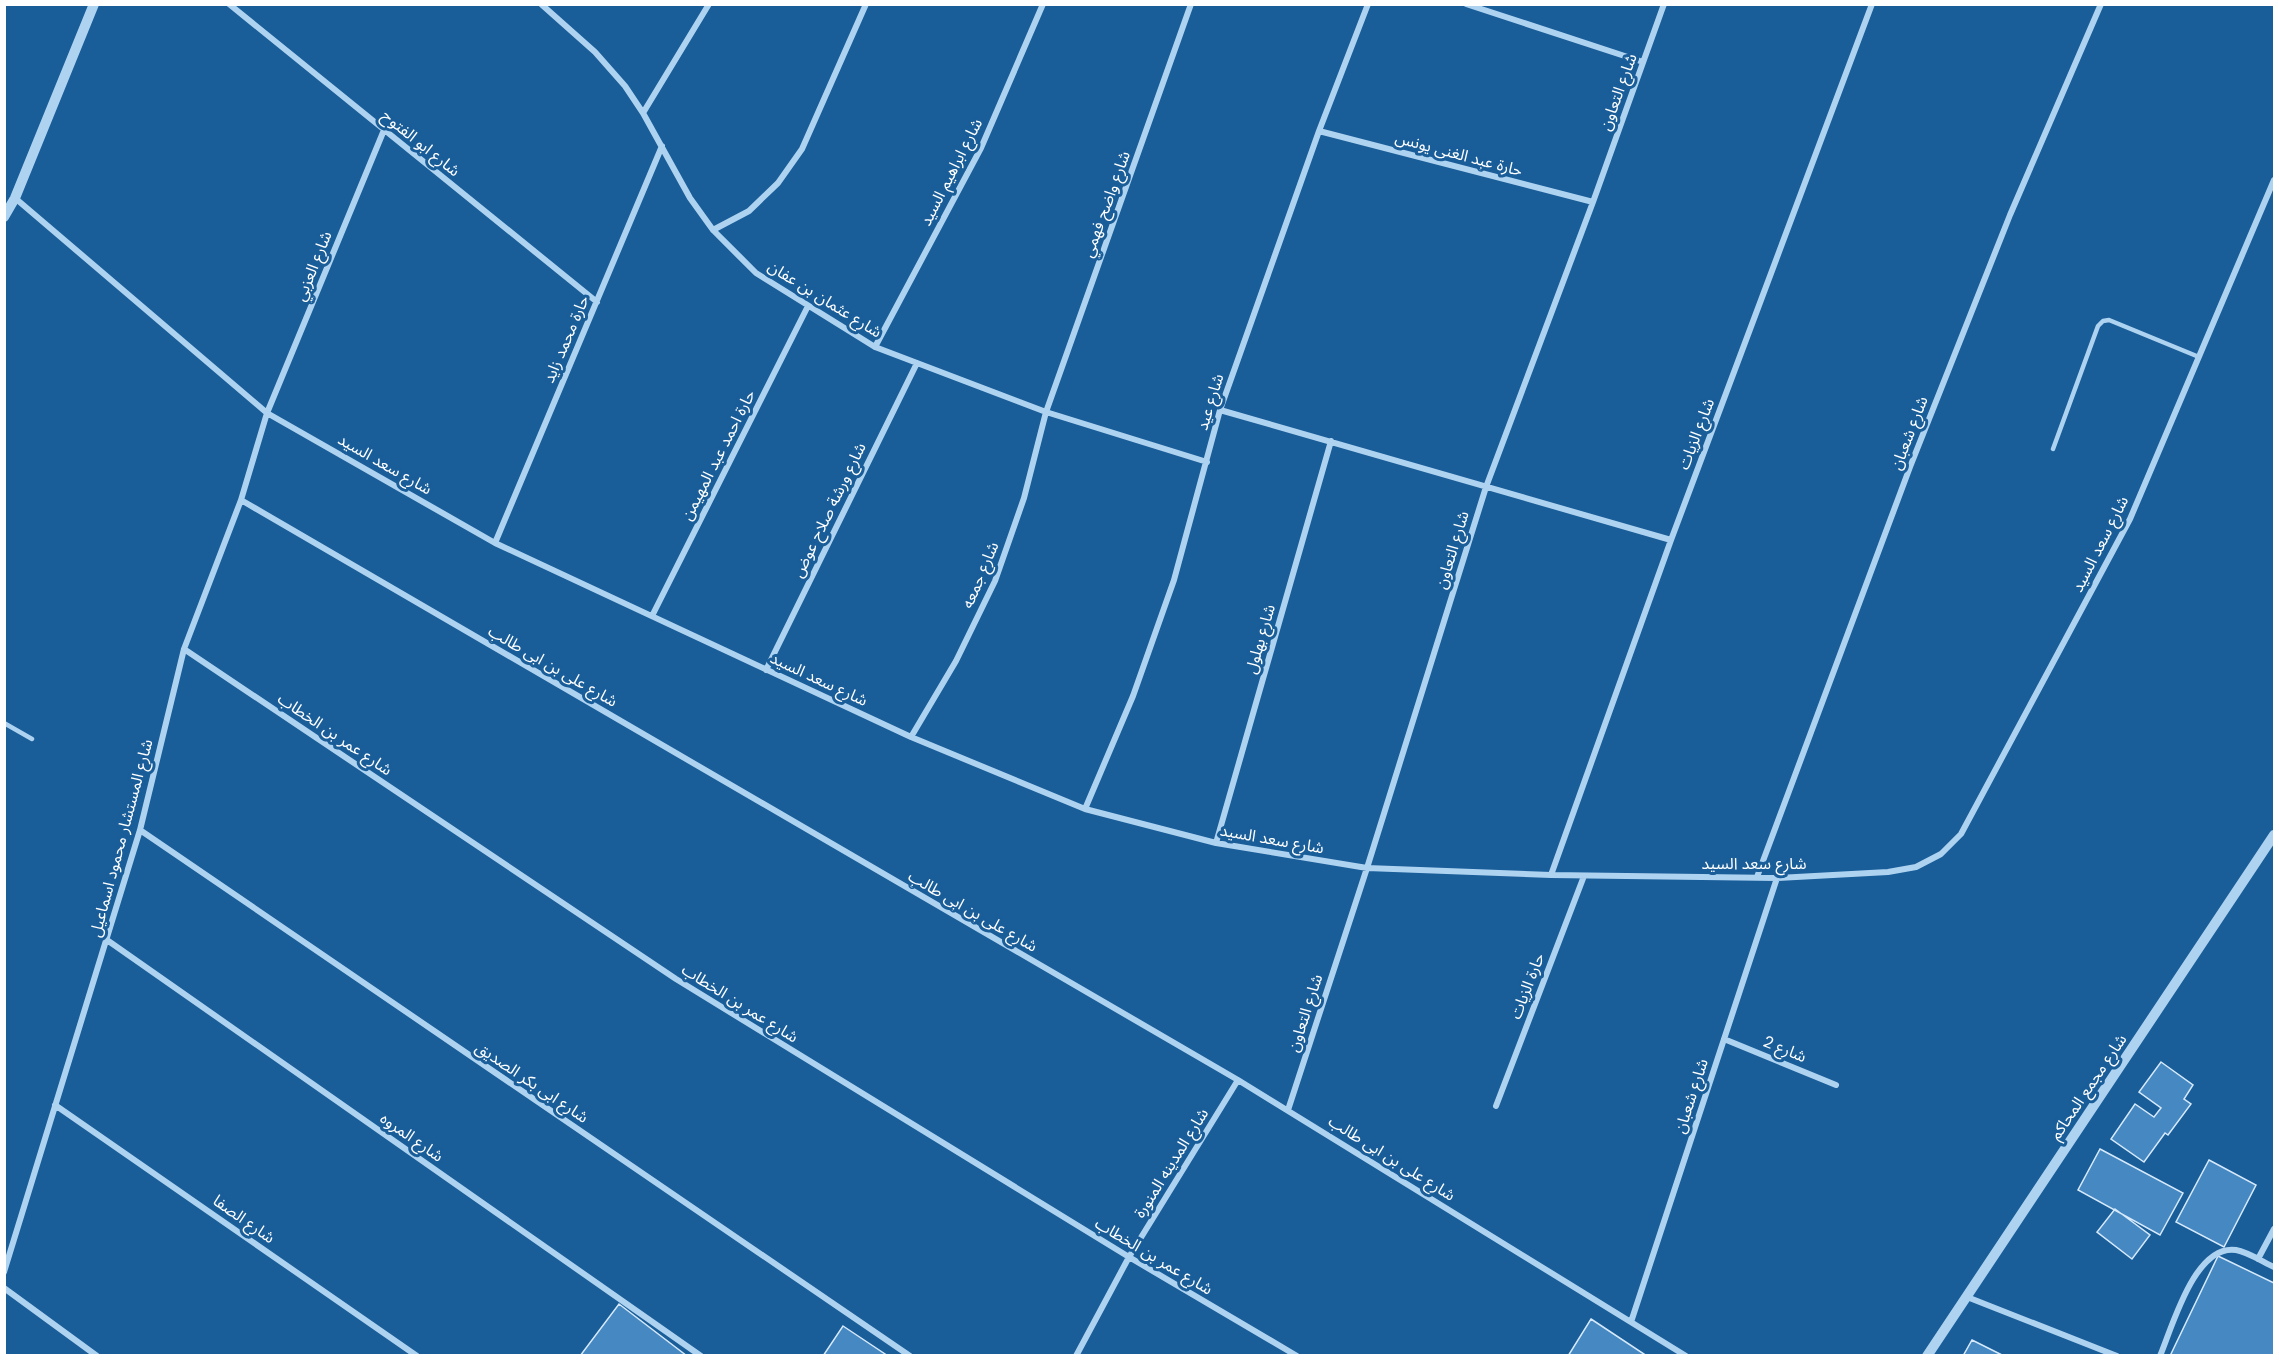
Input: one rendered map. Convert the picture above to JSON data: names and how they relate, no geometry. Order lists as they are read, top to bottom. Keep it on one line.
{"streets":{"street":["شارع التعاون","شارع ابو الفتوح","حارة عبد الغنى يونس","شارع ابراهيم السيد","شارع واضح فهمي","شارع العزبي","شارع عثمان بن عفان","حارة محمد زايد","شارع عيد","شارع شعبان","شارع الزيات","حارة احمد عبد المهيمن","شارع سعد السيد","شارع ورشة صلاح عوض","شارع جمعه","شارع بهلول","شارع على بن ابى طالب","شارع عمر بن الخطاب","شارع المستشار محمود اسماعيل","حارة الزيات","شارع 2","شارع ابى بكر الصديق","شارع مجمع المحاكم","شارع المروه","شارع المدينه المنورة","شارع الصفا"]},"crossings":[["شارع التعاون","حارة عبد الغنى يونس"],["شارع التعاون","شارع سعد السيد"],["شارع التعاون","شارع على بن ابى طالب"],["شارع ابو الفتوح","شارع العزبي"],["شارع ابو الفتوح","حارة محمد زايد"],["حارة عبد الغنى يونس","شارع عيد"],["شارع ابراهيم السيد","شارع عثمان بن عفان"],["شارع واضح فهمي","شارع عثمان بن عفان"],["شارع واضح فهمي","شارع جمعه"],["شارع العزبي","شارع سعد السيد"],["شارع العزبي","شارع المستشار محمود اسماعيل"],["شارع عثمان بن عفان","حارة محمد زايد"],["شارع عثمان بن عفان","شارع عيد"],["شارع عثمان بن عفان","حارة احمد عبد المهيمن"],["شارع عثمان بن عفان","شارع ورشة صلاح عوض"],["شارع عثمان بن عفان","شارع جمعه"],["حارة محمد زايد","شارع سعد السيد"],["شارع عيد","شارع سعد السيد"],["شارع شعبان","شارع سعد السيد"],["شارع شعبان","شارع على بن ابى طالب"],["شارع شعبان","شارع 2"],["شارع الزيات","شارع سعد السيد"],["حارة احمد عبد المهيمن","شارع سعد السيد"],["شارع سعد السيد","شارع ورشة صلاح عوض"],["شارع سعد السيد","شارع جمعه"],["شارع سعد السيد","شارع بهلول"],["شارع سعد السيد","شارع المستشار محمود اسماعيل"],["شارع سعد السيد","حارة الزيات"],["شارع على بن ابى طالب","شارع المستشار محمود اسماعيل"],["شارع على بن ابى طالب","شارع المدينه المنورة"],["شارع عمر بن الخطاب","شارع المستشار محمود اسماعيل"],["شارع عمر بن الخطاب","شارع المدينه المنورة"],["شارع المستشار محمود اسماعيل","شارع ابى بكر الصديق"],["شارع المستشار محمود اسماعيل","شارع المروه"],["شارع المستشار محمود اسماعيل","شارع الصفا"]]}
